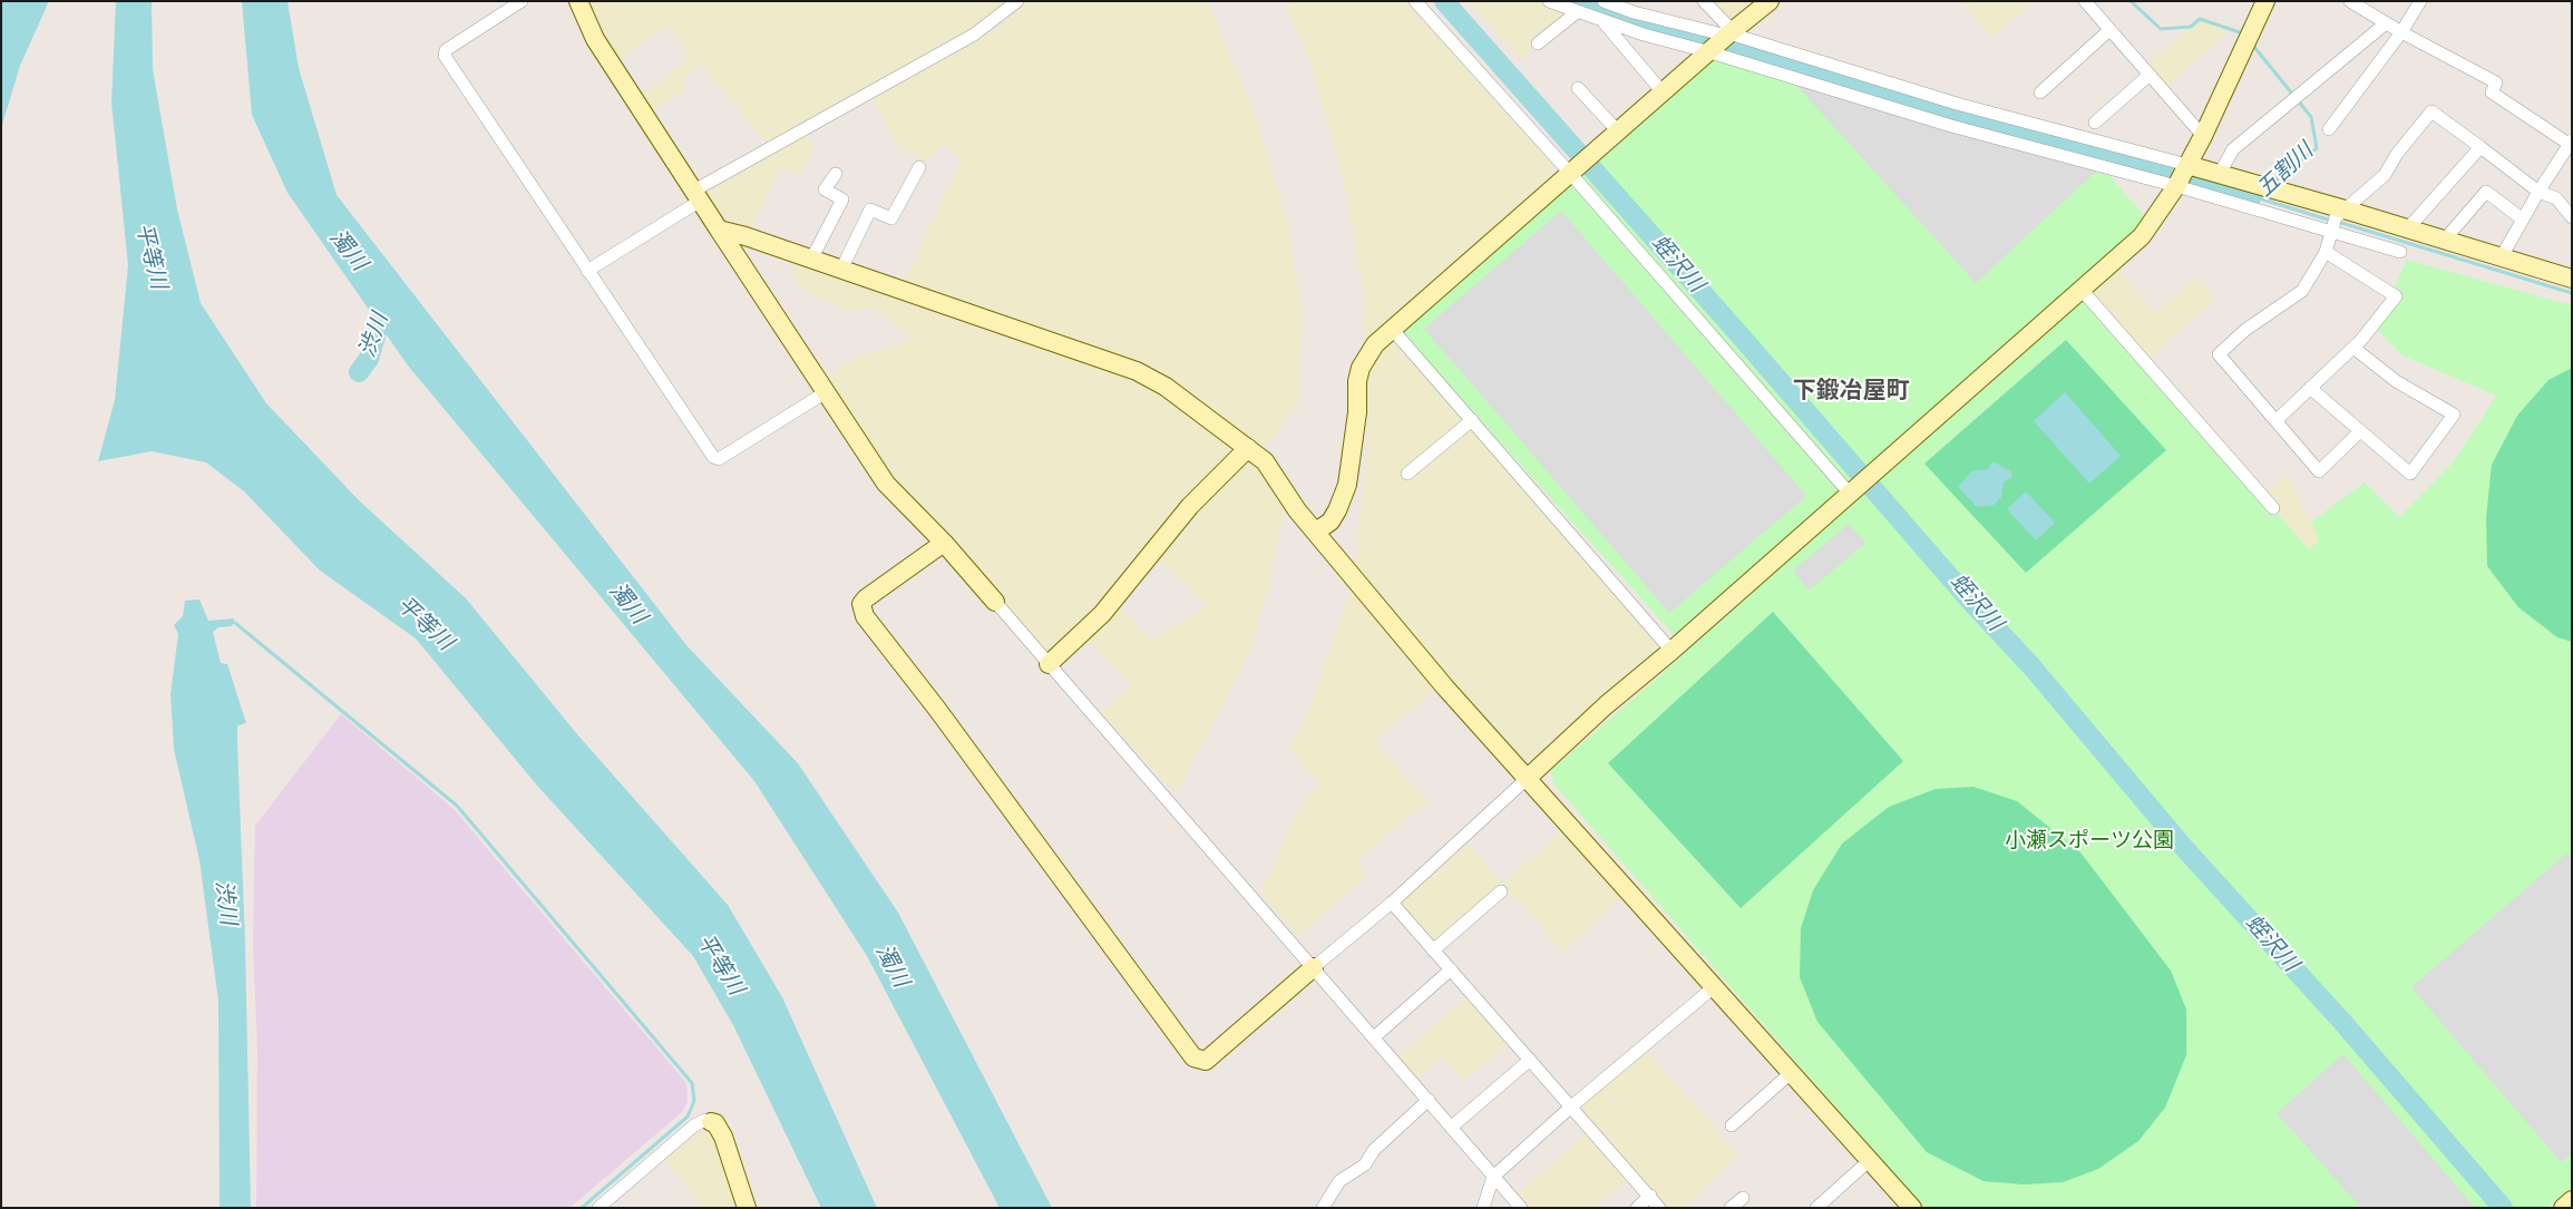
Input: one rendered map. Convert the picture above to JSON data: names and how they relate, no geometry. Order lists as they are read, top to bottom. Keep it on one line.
{"districts":["下鍛冶屋町"],"water":["五割川","濁川","平等川","蛭沢川","渋川"],"parks":["小瀬スポーツ公園"]}
